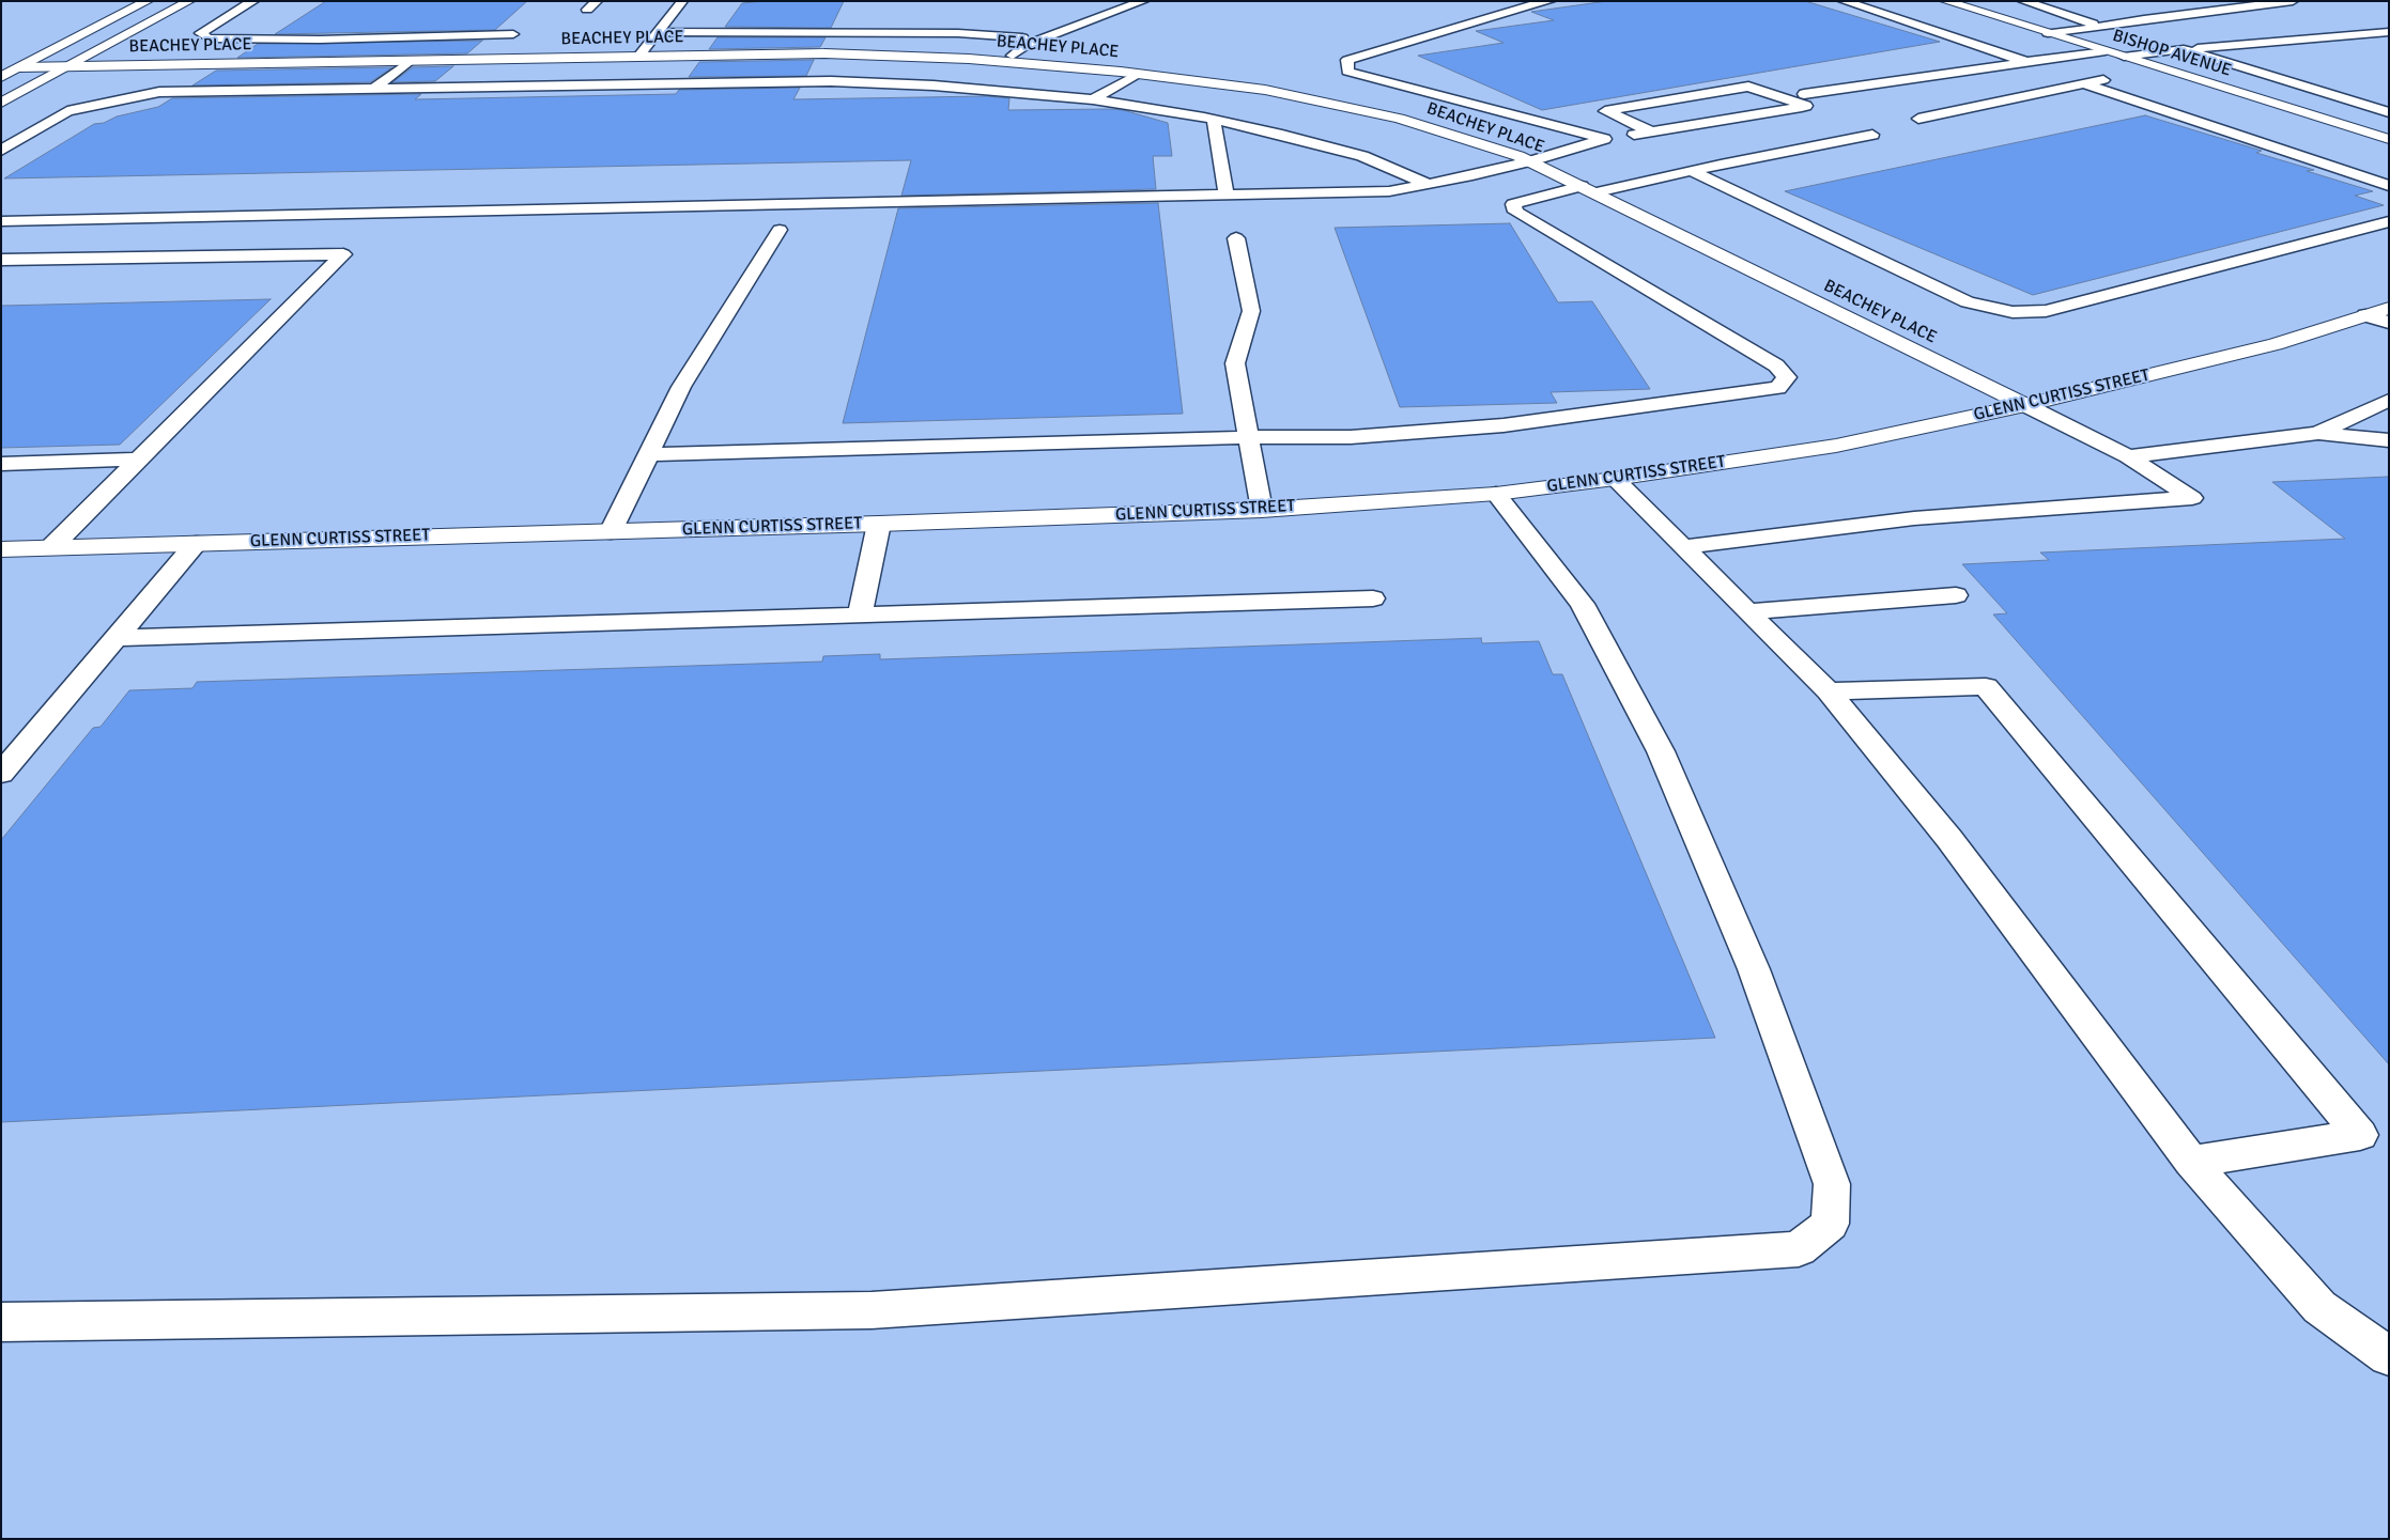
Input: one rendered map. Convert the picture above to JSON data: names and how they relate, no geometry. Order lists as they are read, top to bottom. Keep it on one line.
{"streets":{"street":["BEACHEY PLACE","BISHOP AVENUE","GLENN CURTISS STREET"]},"crossings":[["BEACHEY PLACE","GLENN CURTISS STREET"]]}
